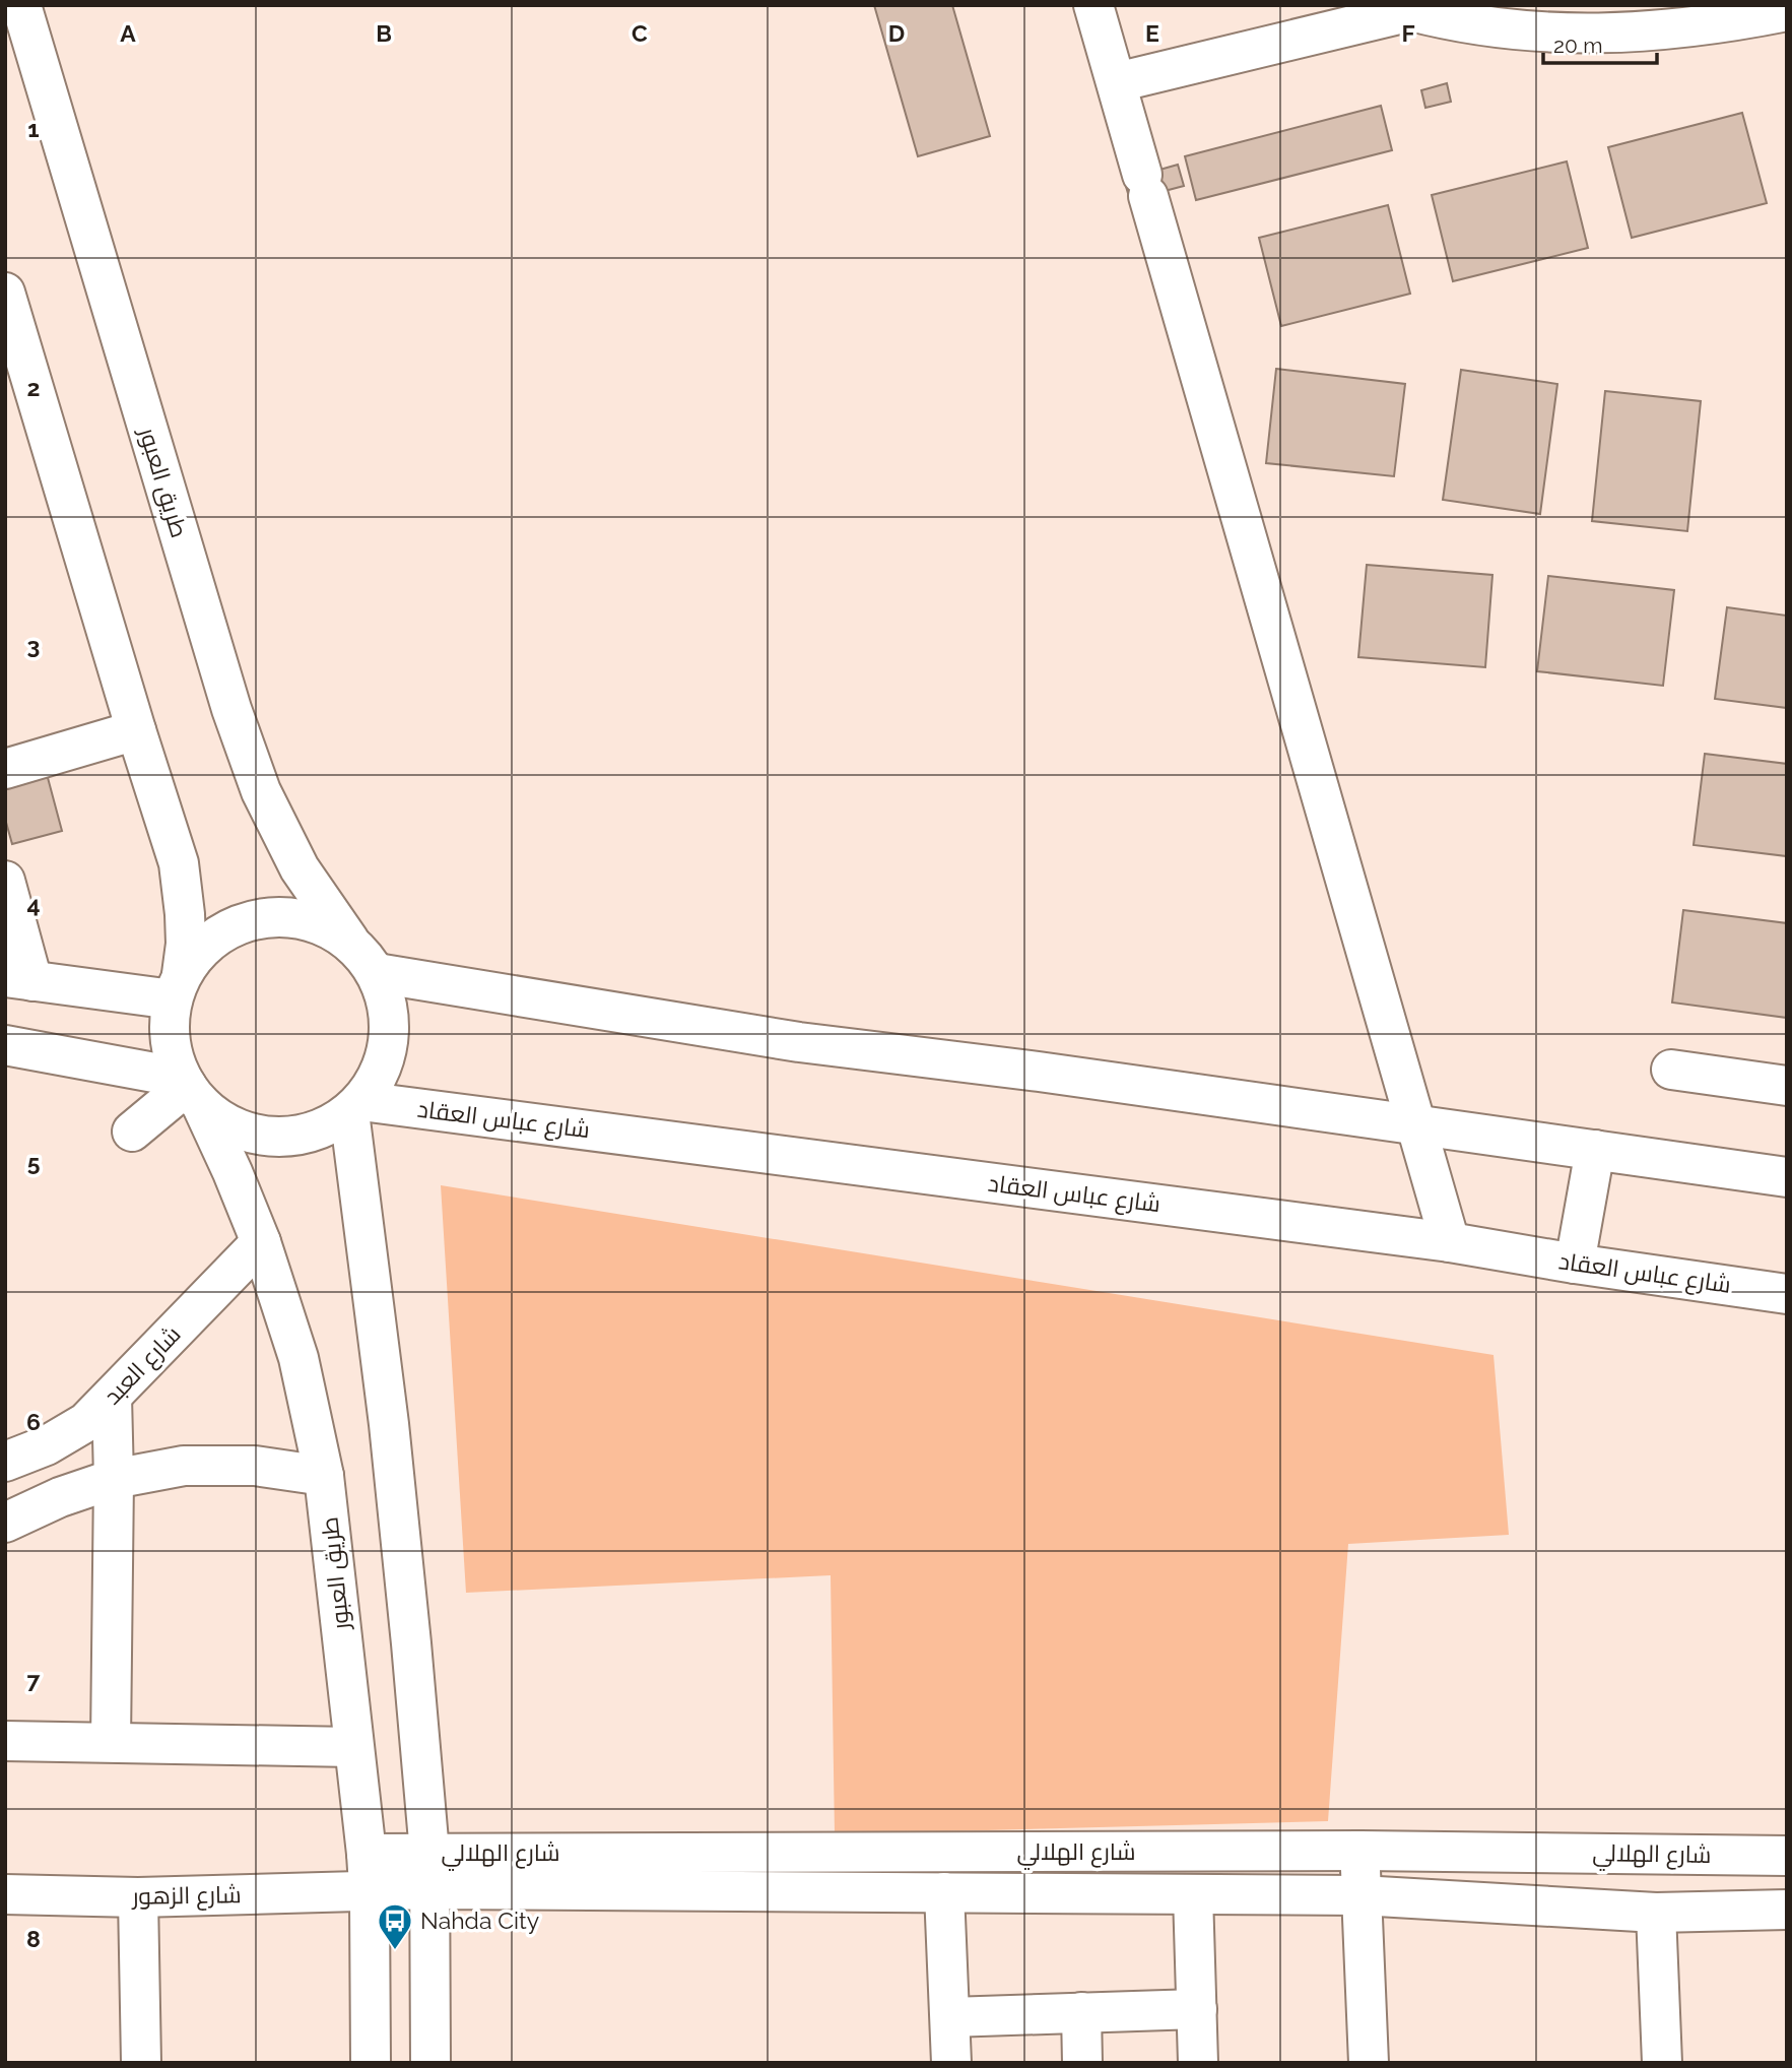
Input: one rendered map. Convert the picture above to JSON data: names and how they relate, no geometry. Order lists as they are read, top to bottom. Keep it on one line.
{"streets":{"street":["طريق العبور","شارع عباس العقاد","شارع العبد","شارع الهلالي","شارع الزهور"]},"crossings":[["طريق العبور","شارع عباس العقاد"],["طريق العبور","شارع العبد"],["طريق العبور","شارع الهلالي"],["طريق العبور","شارع الزهور"],["شارع الهلالي","شارع الزهور"]],"places":{"bus stop":["Nahda City"]},"scale_bar":"20 m","grid":{"columns":["A","B","C","D","E","F"],"rows":["1","2","3","4","5","6","7","8"]}}
